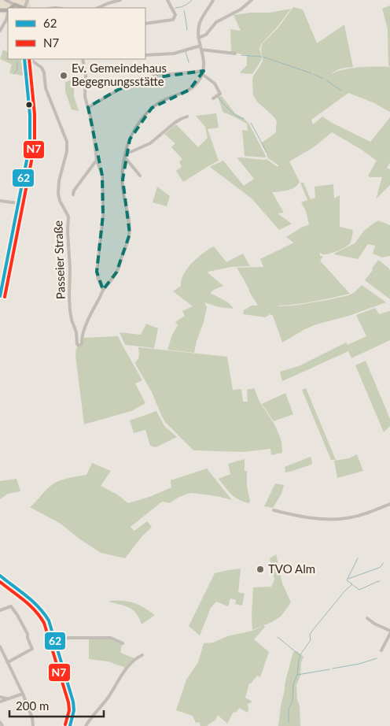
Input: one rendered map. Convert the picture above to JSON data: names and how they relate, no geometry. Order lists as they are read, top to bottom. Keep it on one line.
{"streets":{"street":["Passeier Straße"]},"places":["Ev. Gemeindehaus Begegnungsstätte","TVO Alm"],"lines":["transit line 62","transit line N7"],"legend":["62","N7"],"scale_bar":"200 m"}
